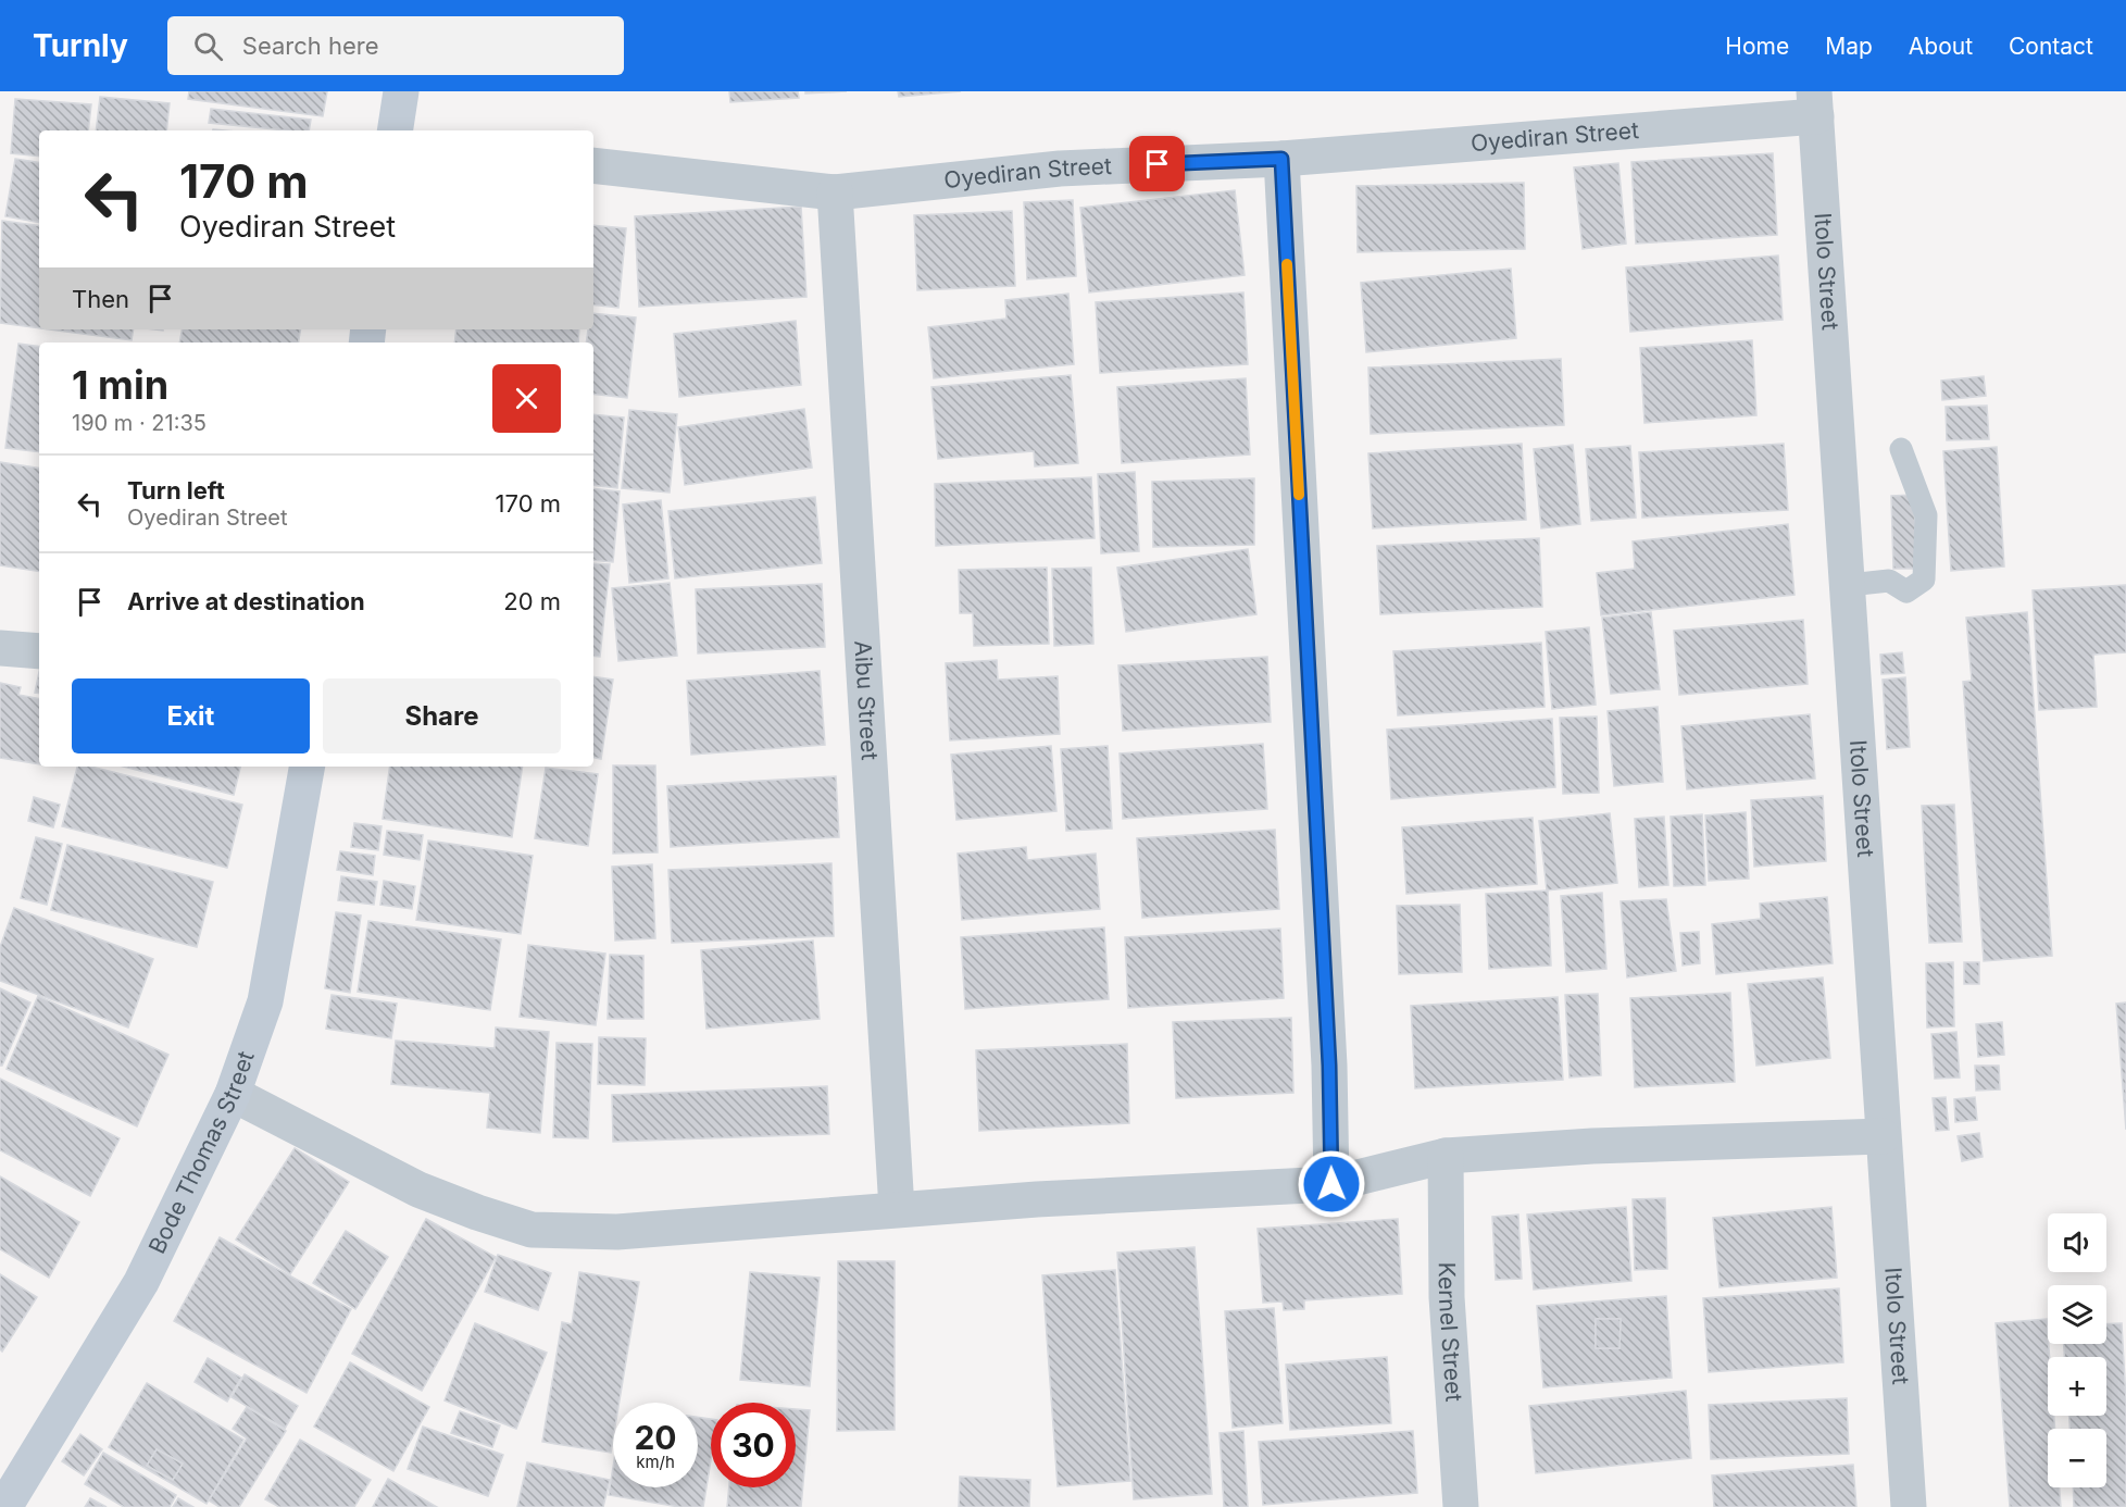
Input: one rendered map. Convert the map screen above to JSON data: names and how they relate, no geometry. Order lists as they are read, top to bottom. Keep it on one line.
{"streets":{"main road":["Bode Thomas Street"],"street":["Oyediran Street","Itolo Street","Aibu Street","Kernel Street"]},"crossings":[["Oyediran Street","Itolo Street"],["Oyediran Street","Aibu Street"]],"page":{"header":"Turnly","search":"Search here","nav":["Home","Map","About","Contact"],"turn":["170 m","Oyediran Street"],"then":"Then","heading":["1 min","190 m · 21:35"],"list":[{"name":"Turn left","note":"Oyediran Street","value":"170 m"},{"name":"Arrive at destination","value":"20 m"}],"buttons":["Exit","Share"],"map_buttons":["+","−"],"speed":"20 km/h","limit":"30"}}
